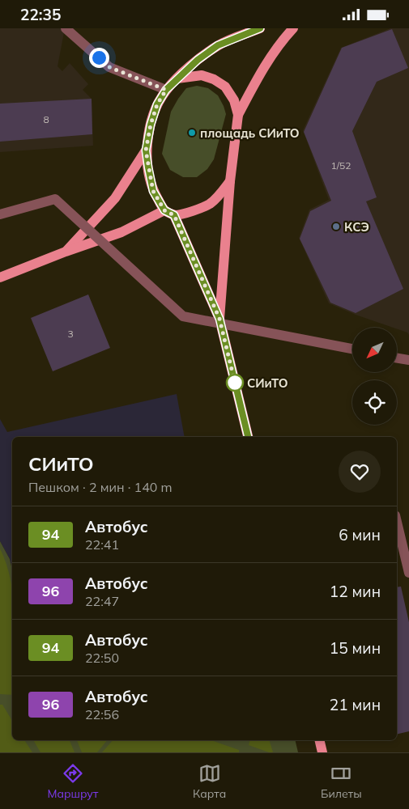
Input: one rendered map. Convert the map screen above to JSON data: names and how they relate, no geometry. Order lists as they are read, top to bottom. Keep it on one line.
{"places":["площадь СИиТО","КСЭ","СИиТО"],"lines":["bus line 94"],"house_numbers":["8","1/52","3"],"north":"bottom left","page":{"status":"22:35","heading":["СИиТО","Пешком · 2 мин · 140 m"],"list":[{"mark":"94","name":"Автобус","note":"22:41","value":"6 мин"},{"mark":"96","name":"Автобус","note":"22:47","value":"12 мин"},{"mark":"94","name":"Автобус","note":"22:50","value":"15 мин"},{"mark":"96","name":"Автобус","note":"22:56","value":"21 мин"}],"tabs":["Маршрут","Карта","Билеты"]}}
